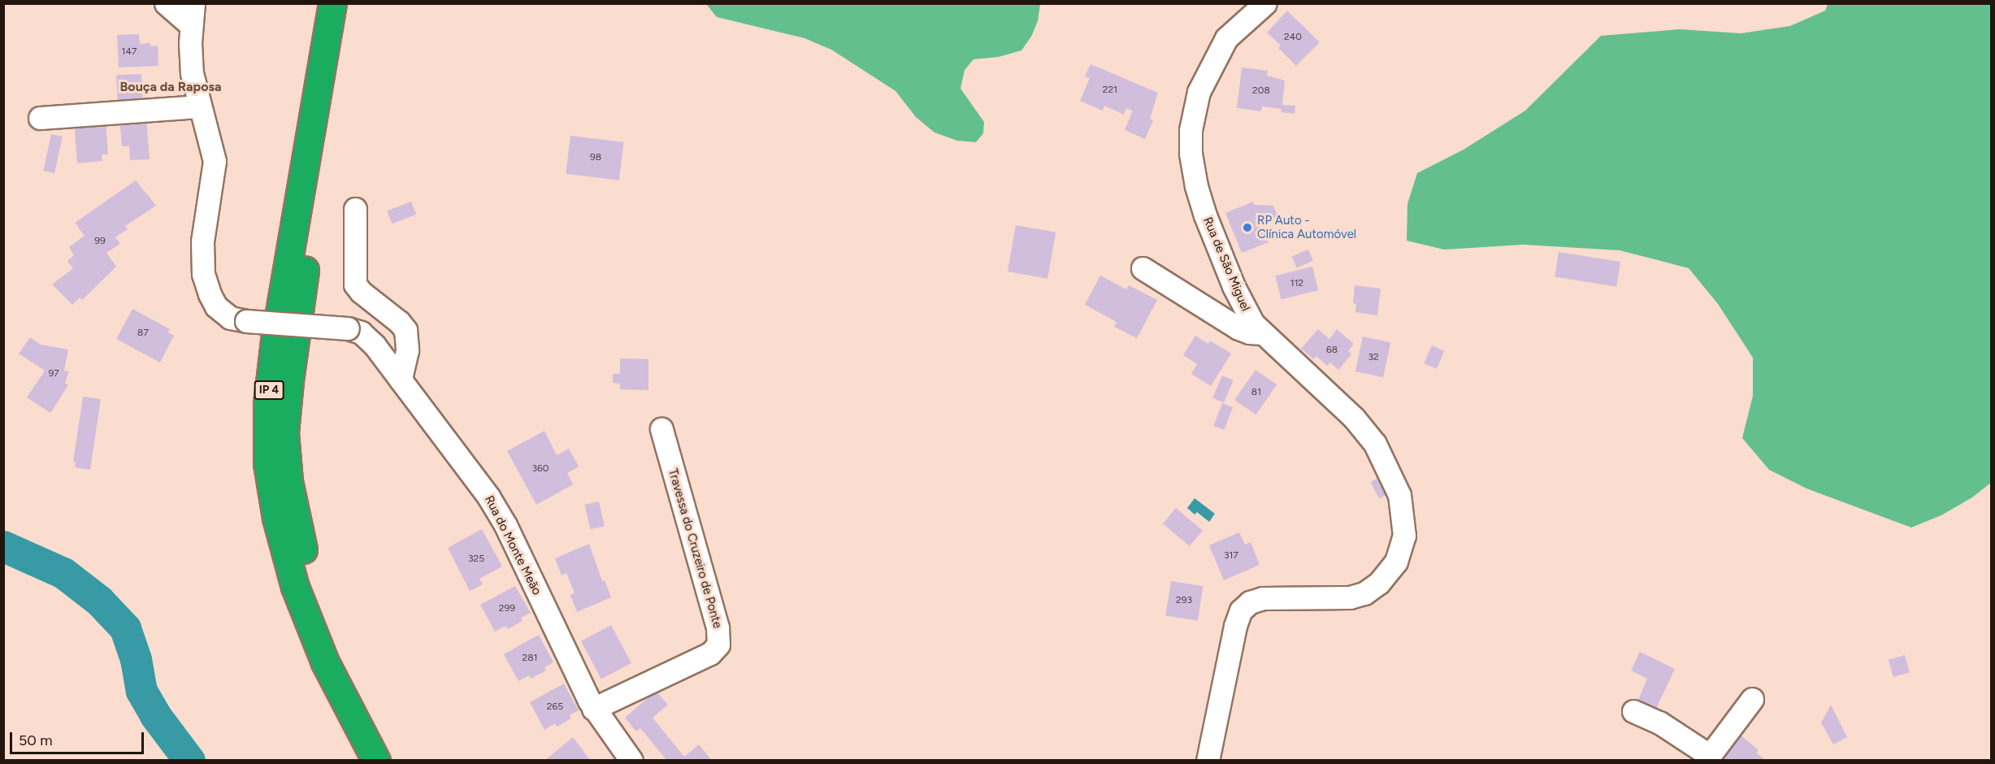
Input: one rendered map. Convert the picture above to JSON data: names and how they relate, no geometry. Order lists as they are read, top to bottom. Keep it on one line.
{"streets":{"highway":["IP 4"],"street":["Rua de São Miguel","Rua do Monte Meão","Travessa do Cruzeiro de Ponte"]},"crossings":[["Rua do Monte Meão","Travessa do Cruzeiro de Ponte"]],"districts":["Bouça da Raposa"],"places":["RP Auto - Clínica Automóvel"],"house_numbers":["240","147","221","208","98","99","112","87","68","32","97","81","360","317","325","293","299","281","265"],"scale_bar":"50 m"}
